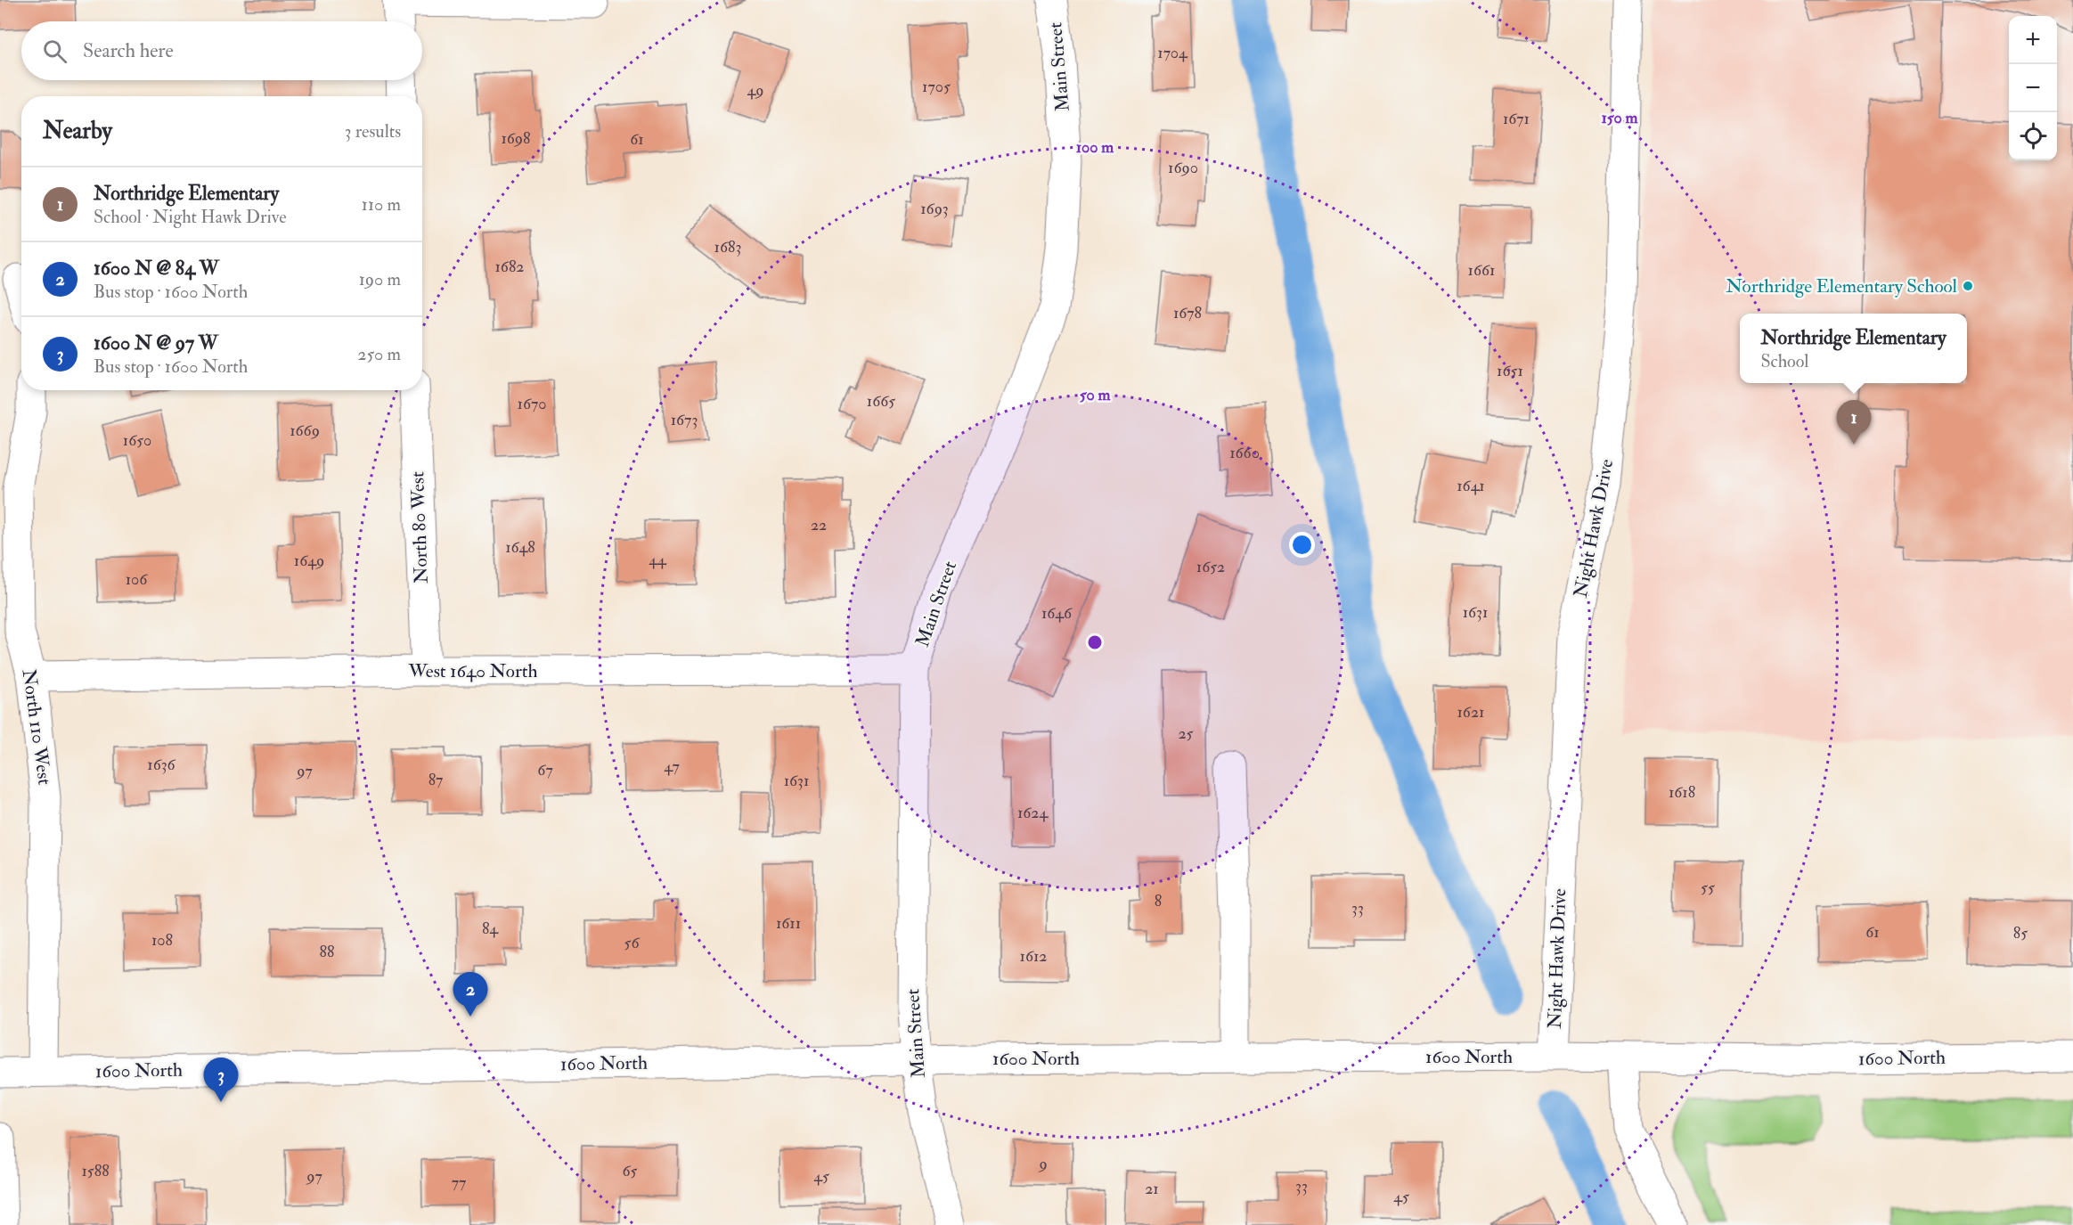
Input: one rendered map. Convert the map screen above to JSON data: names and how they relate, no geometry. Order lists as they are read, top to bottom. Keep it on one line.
{"streets":{"street":["Main Street","North 80 West","Night Hawk Drive","West 1640 North","North 110 West","1600 North"]},"crossings":[["Main Street","West 1640 North"],["Main Street","1600 North"],["North 80 West","West 1640 North"],["Night Hawk Drive","1600 North"],["West 1640 North","North 110 West"],["North 110 West","1600 North"]],"places":["Northridge Elementary School"],"house_numbers":["1704","1705","49","1671","1698","61","1690","1693","1683","1682","1661","1678","1651","1665","1670","1673","1669","1650","1660","1641","22","1648","44","1649","1652","106","1631","1646","1621","25","1636","47","67","97","87","1631","1618","1624","55","8","33","1611","84","61","85","108","56","88","1612","9","1588","65","97","45","77","33","21","45"],"page":{"map_buttons":["+","−"],"search":"Search here","heading":["Nearby","3 results"],"list":[{"mark":"1","name":"Northridge Elementary","note":"School · Night Hawk Drive","value":"110 m"},{"mark":"2","name":"1600 N @ 84 W","note":"Bus stop · 1600 North","value":"190 m"},{"mark":"3","name":"1600 N @ 97 W","note":"Bus stop · 1600 North","value":"250 m"}],"popup":["Northridge Elementary","School"],"pins":["1","2","3"]},"rings":["150 m","100 m","50 m"]}
